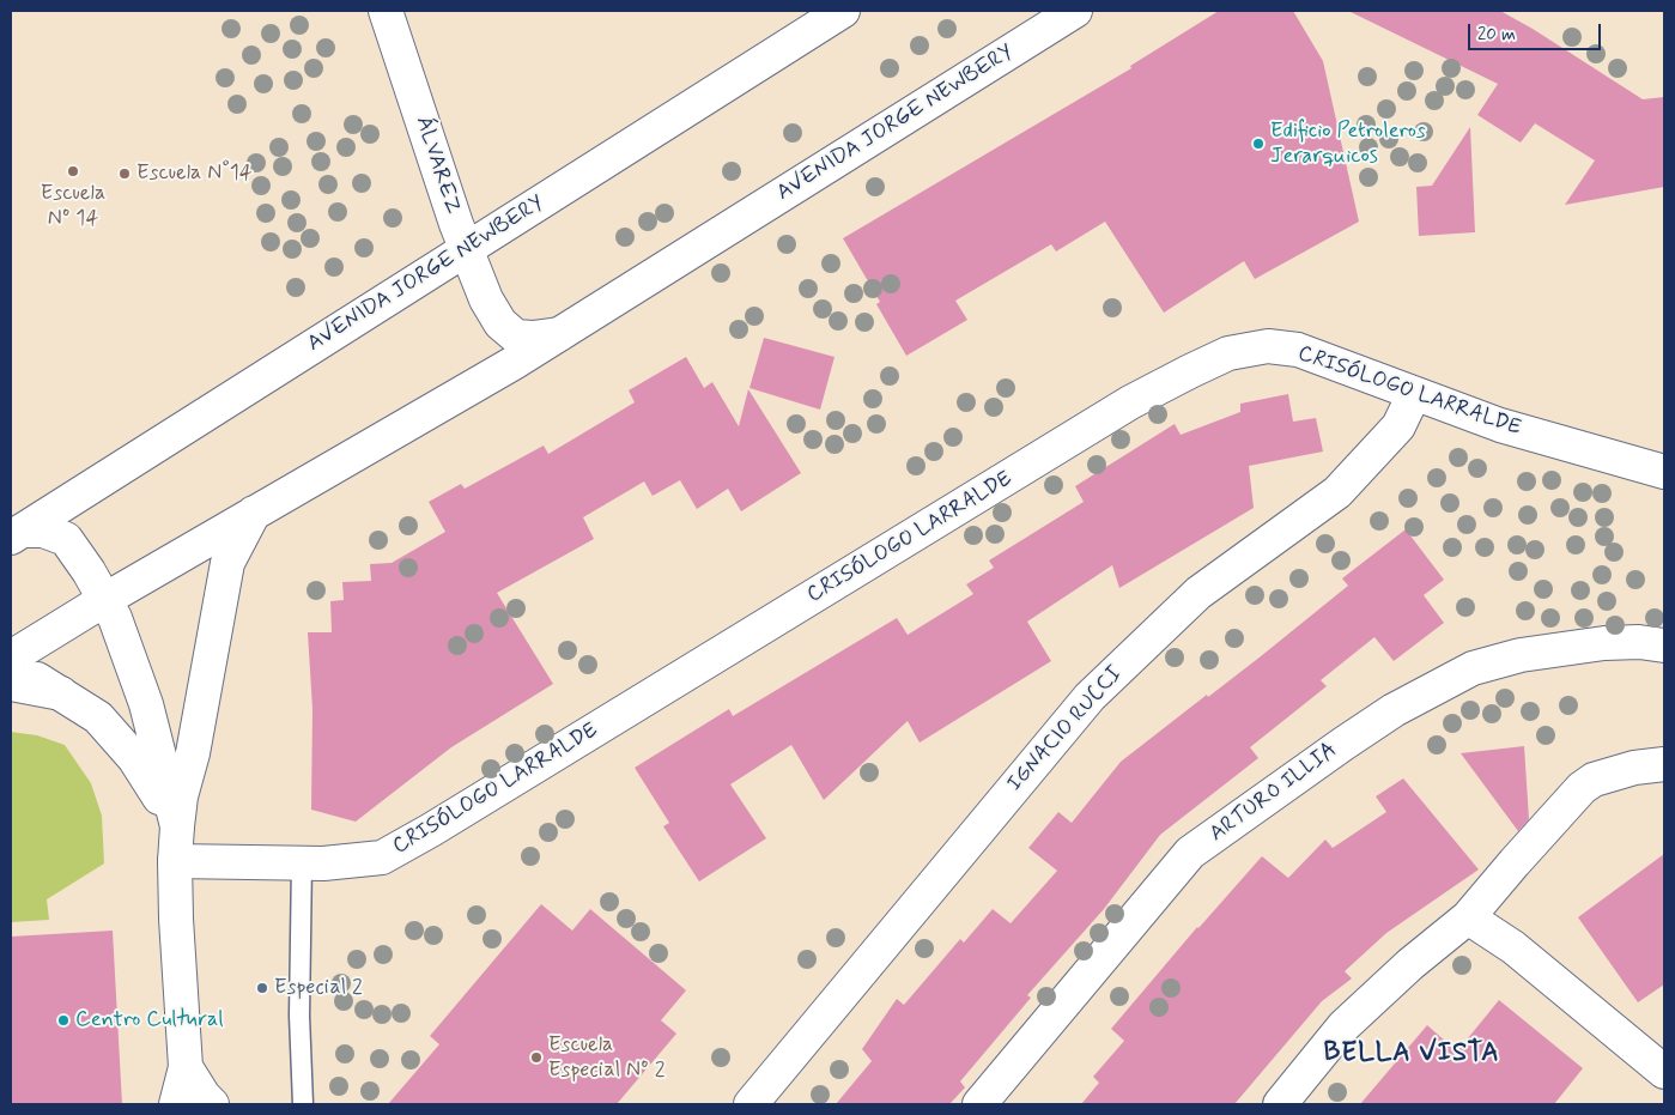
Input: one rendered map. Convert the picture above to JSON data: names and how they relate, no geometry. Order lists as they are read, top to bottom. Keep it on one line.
{"streets":{"main road":["AVENIDA JORGE NEWBERY","ÁLVAREZ","CRISÓLOGO LARRALDE","IGNACIO RUCCI","ARTURO ILLIA"]},"crossings":[["AVENIDA JORGE NEWBERY","ÁLVAREZ"],["CRISÓLOGO LARRALDE","IGNACIO RUCCI"]],"districts":["BELLA VISTA"],"places":["Edificio Petroleros Jerarquicos","Escuela Nº 14","Escuela N°14","Especial 2","Centro Cultural","Escuela Especial Nº 2"],"scale_bar":"20 m"}
